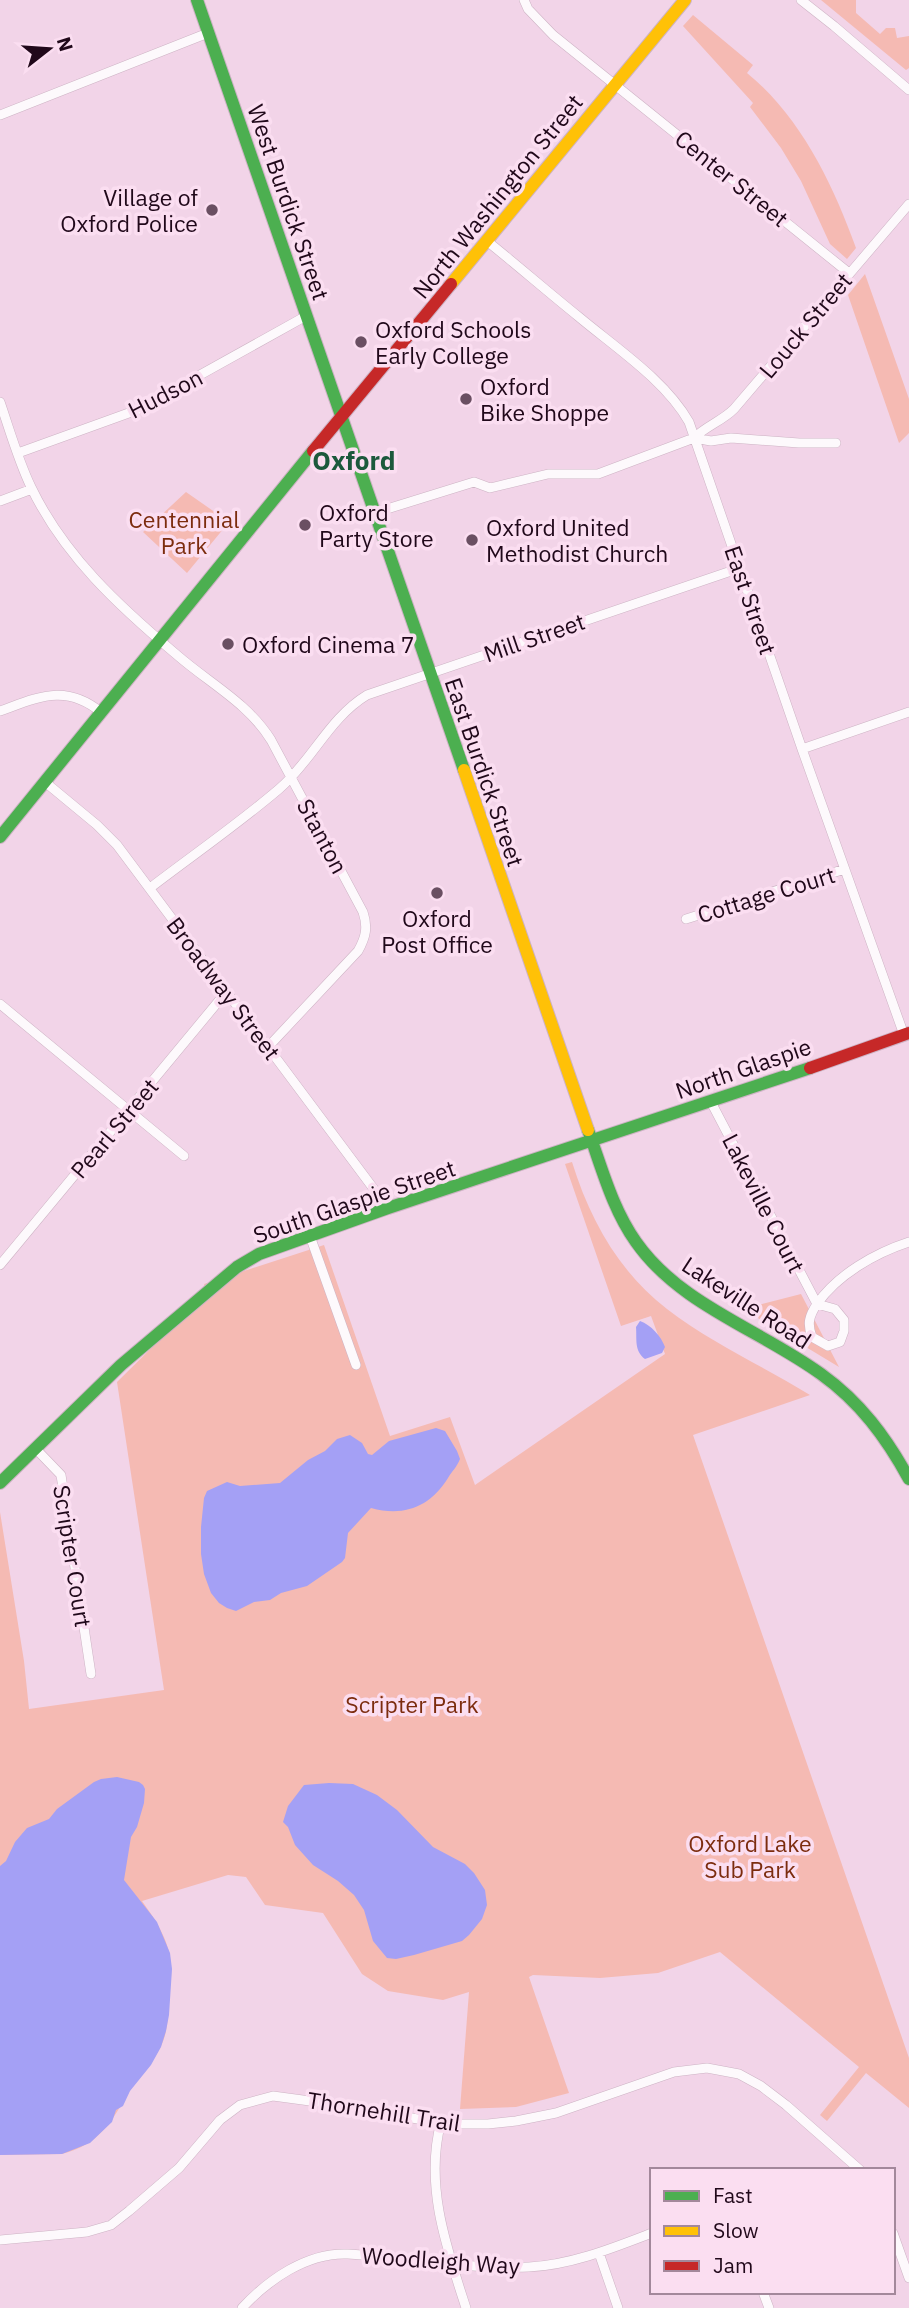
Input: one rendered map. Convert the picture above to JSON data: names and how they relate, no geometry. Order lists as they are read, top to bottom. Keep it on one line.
{"streets":{"main road":["North Washington Street","West Burdick Street","East Burdick Street","North Glaspie","South Glaspie Street","Lakeville Road"],"street":["Center Street","Louck Street","Hudson","East Street","Mill Street","Stanton","Cottage Court","Broadway Street","Pearl Street","Lakeville Court","Scripter Court","Thornehill Trail","Woodleigh Way"]},"crossings":[["Center Street","North Washington Street"],["Center Street","Louck Street"],["North Washington Street","West Burdick Street"],["North Washington Street","East Street"],["North Washington Street","East Burdick Street"],["North Washington Street","Stanton"],["North Washington Street","Broadway Street"],["West Burdick Street","Hudson"],["West Burdick Street","East Burdick Street"],["Louck Street","East Street"],["Hudson","Stanton"],["East Street","Mill Street"],["East Street","Cottage Court"],["East Street","North Glaspie"],["Mill Street","East Burdick Street"],["Mill Street","Stanton"],["Mill Street","Broadway Street"],["East Burdick Street","North Glaspie"],["East Burdick Street","South Glaspie Street"],["East Burdick Street","Lakeville Road"],["Stanton","Broadway Street"],["Broadway Street","Pearl Street"],["Broadway Street","South Glaspie Street"],["North Glaspie","South Glaspie Street"],["North Glaspie","Lakeville Court"],["North Glaspie","Lakeville Road"],["South Glaspie Street","Lakeville Road"],["South Glaspie Street","Scripter Court"]],"districts":["Oxford"],"parks":["Centennial Park","Scripter Park","Oxford Lake Sub Park"],"places":["Village of Oxford Police","Oxford Schools Early College","Oxford Bike Shoppe","Oxford Party Store","Oxford United Methodist Church","Oxford Cinema 7","Oxford Post Office"],"legend":["Fast","Slow","Jam"],"north":"right"}
